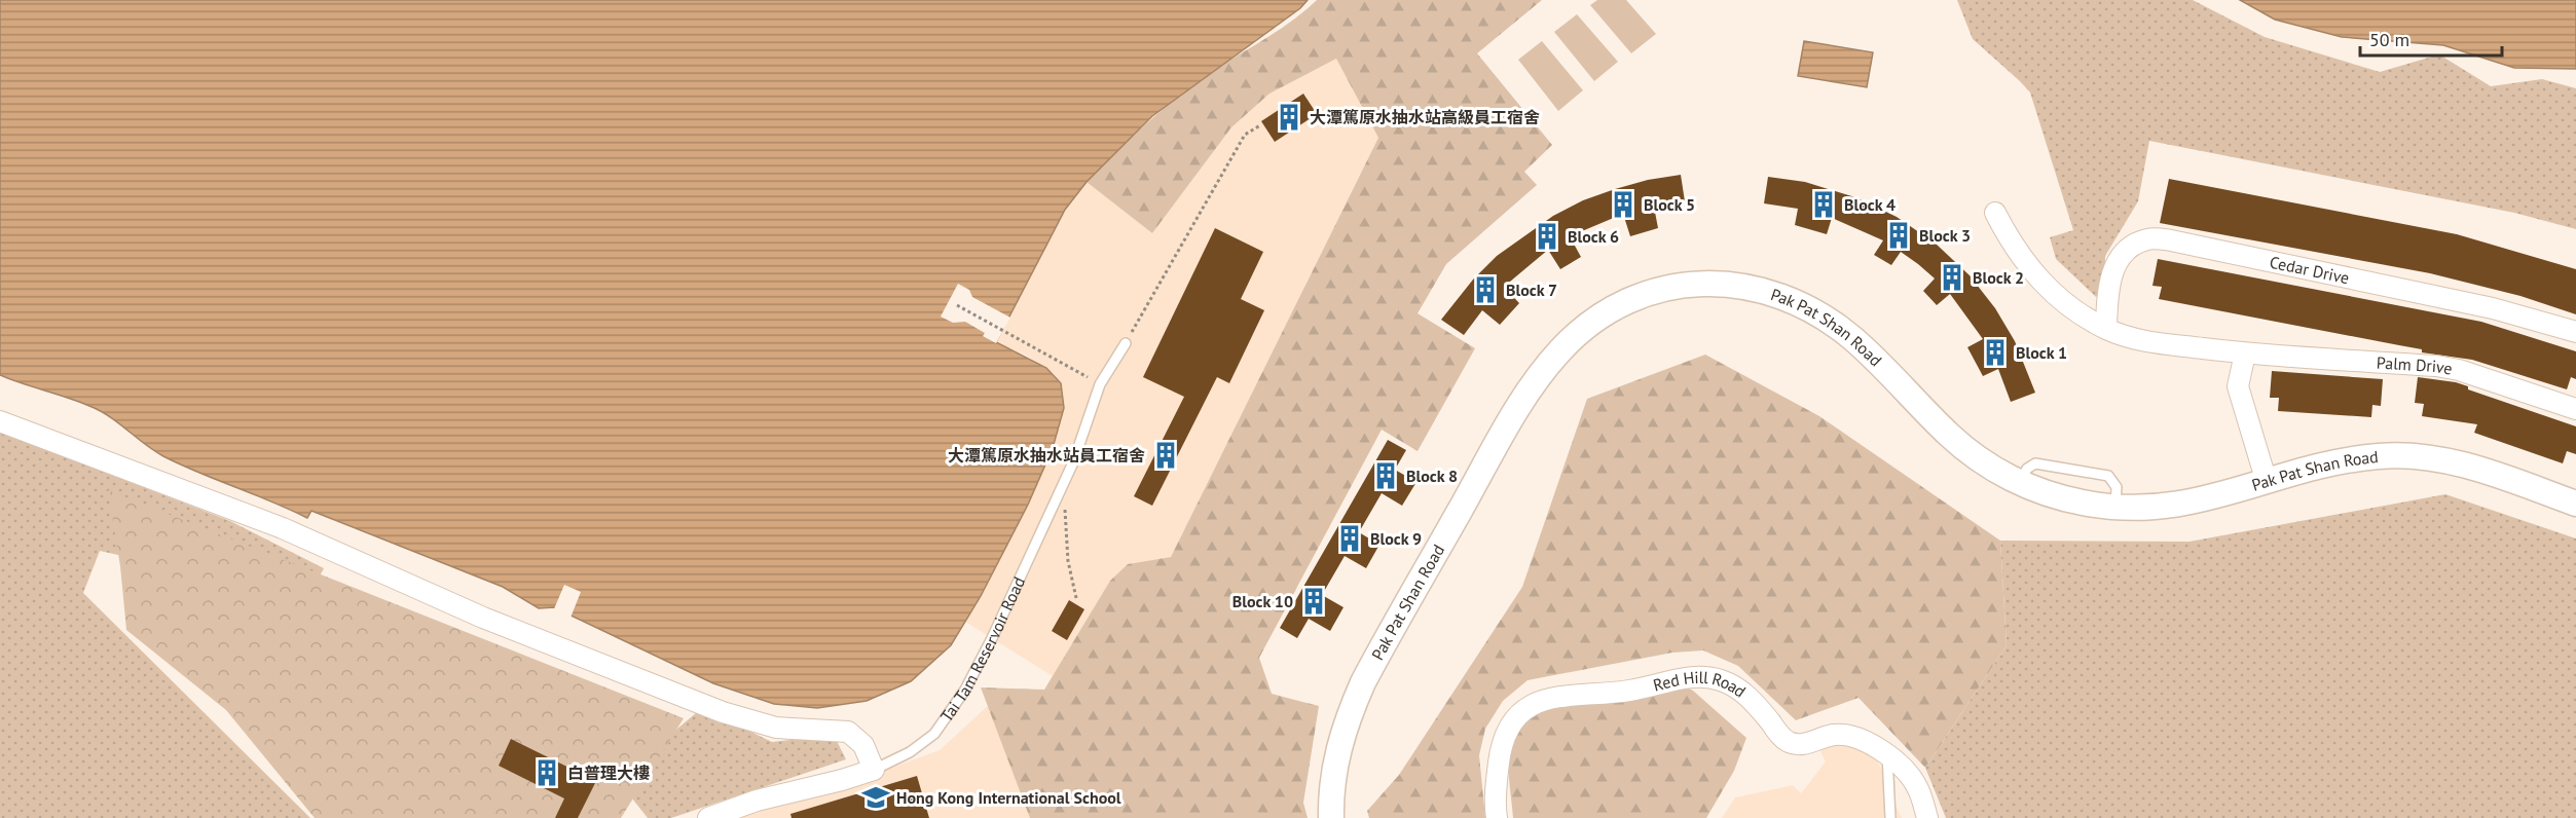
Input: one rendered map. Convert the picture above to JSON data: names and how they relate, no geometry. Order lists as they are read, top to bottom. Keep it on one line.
{"streets":{"street":["Cedar Drive","Pak Pat Shan Road","Palm Drive","Tai Tam Reservoir Road","Red Hill Road"]},"crossings":[["Cedar Drive","Palm Drive"]],"places":{"building":["大潭篤原水抽水站高級員工宿舍","Block 5","Block 4","Block 3","Block 6","Block 2","Block 7","Block 1","大潭篤原水抽水站員工宿舍","Block 8","Block 9","Block 10","白普理大樓"],"school or university":["Hong Kong International School"]},"scale_bar":"50 m"}
